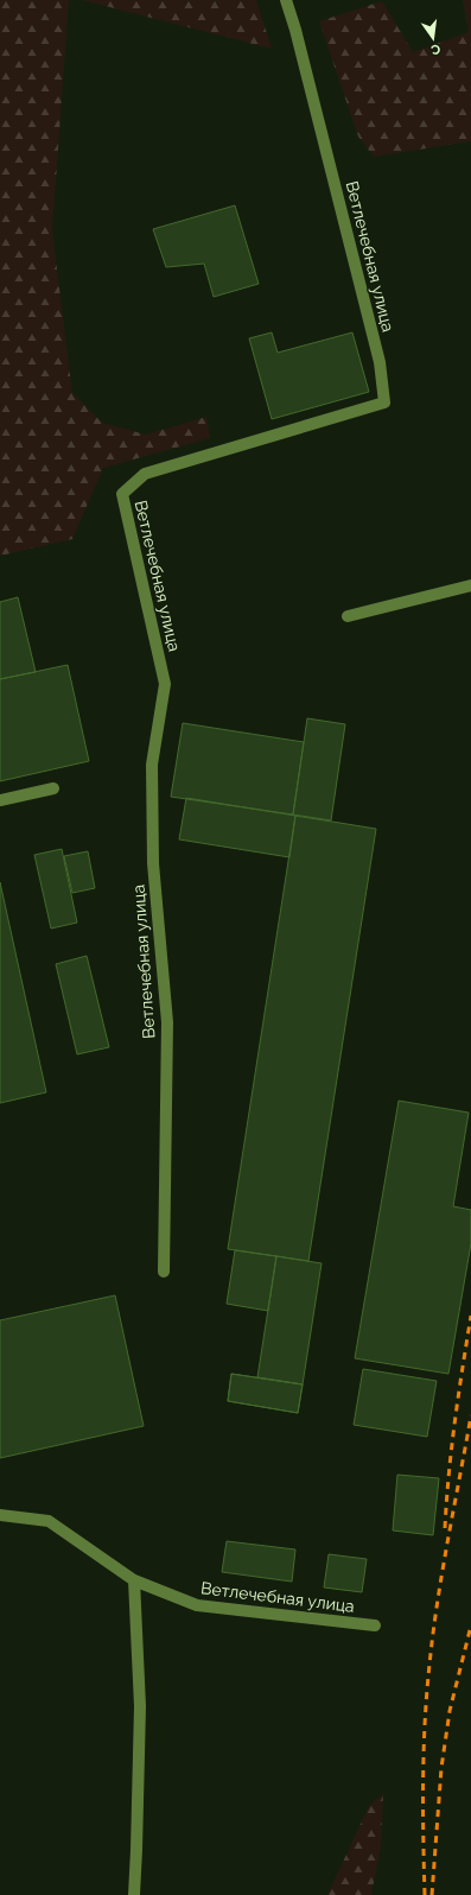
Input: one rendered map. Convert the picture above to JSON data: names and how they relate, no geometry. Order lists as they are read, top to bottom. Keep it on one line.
{"streets":{"lane":["Ветлечебная улица"]},"north":"bottom"}
